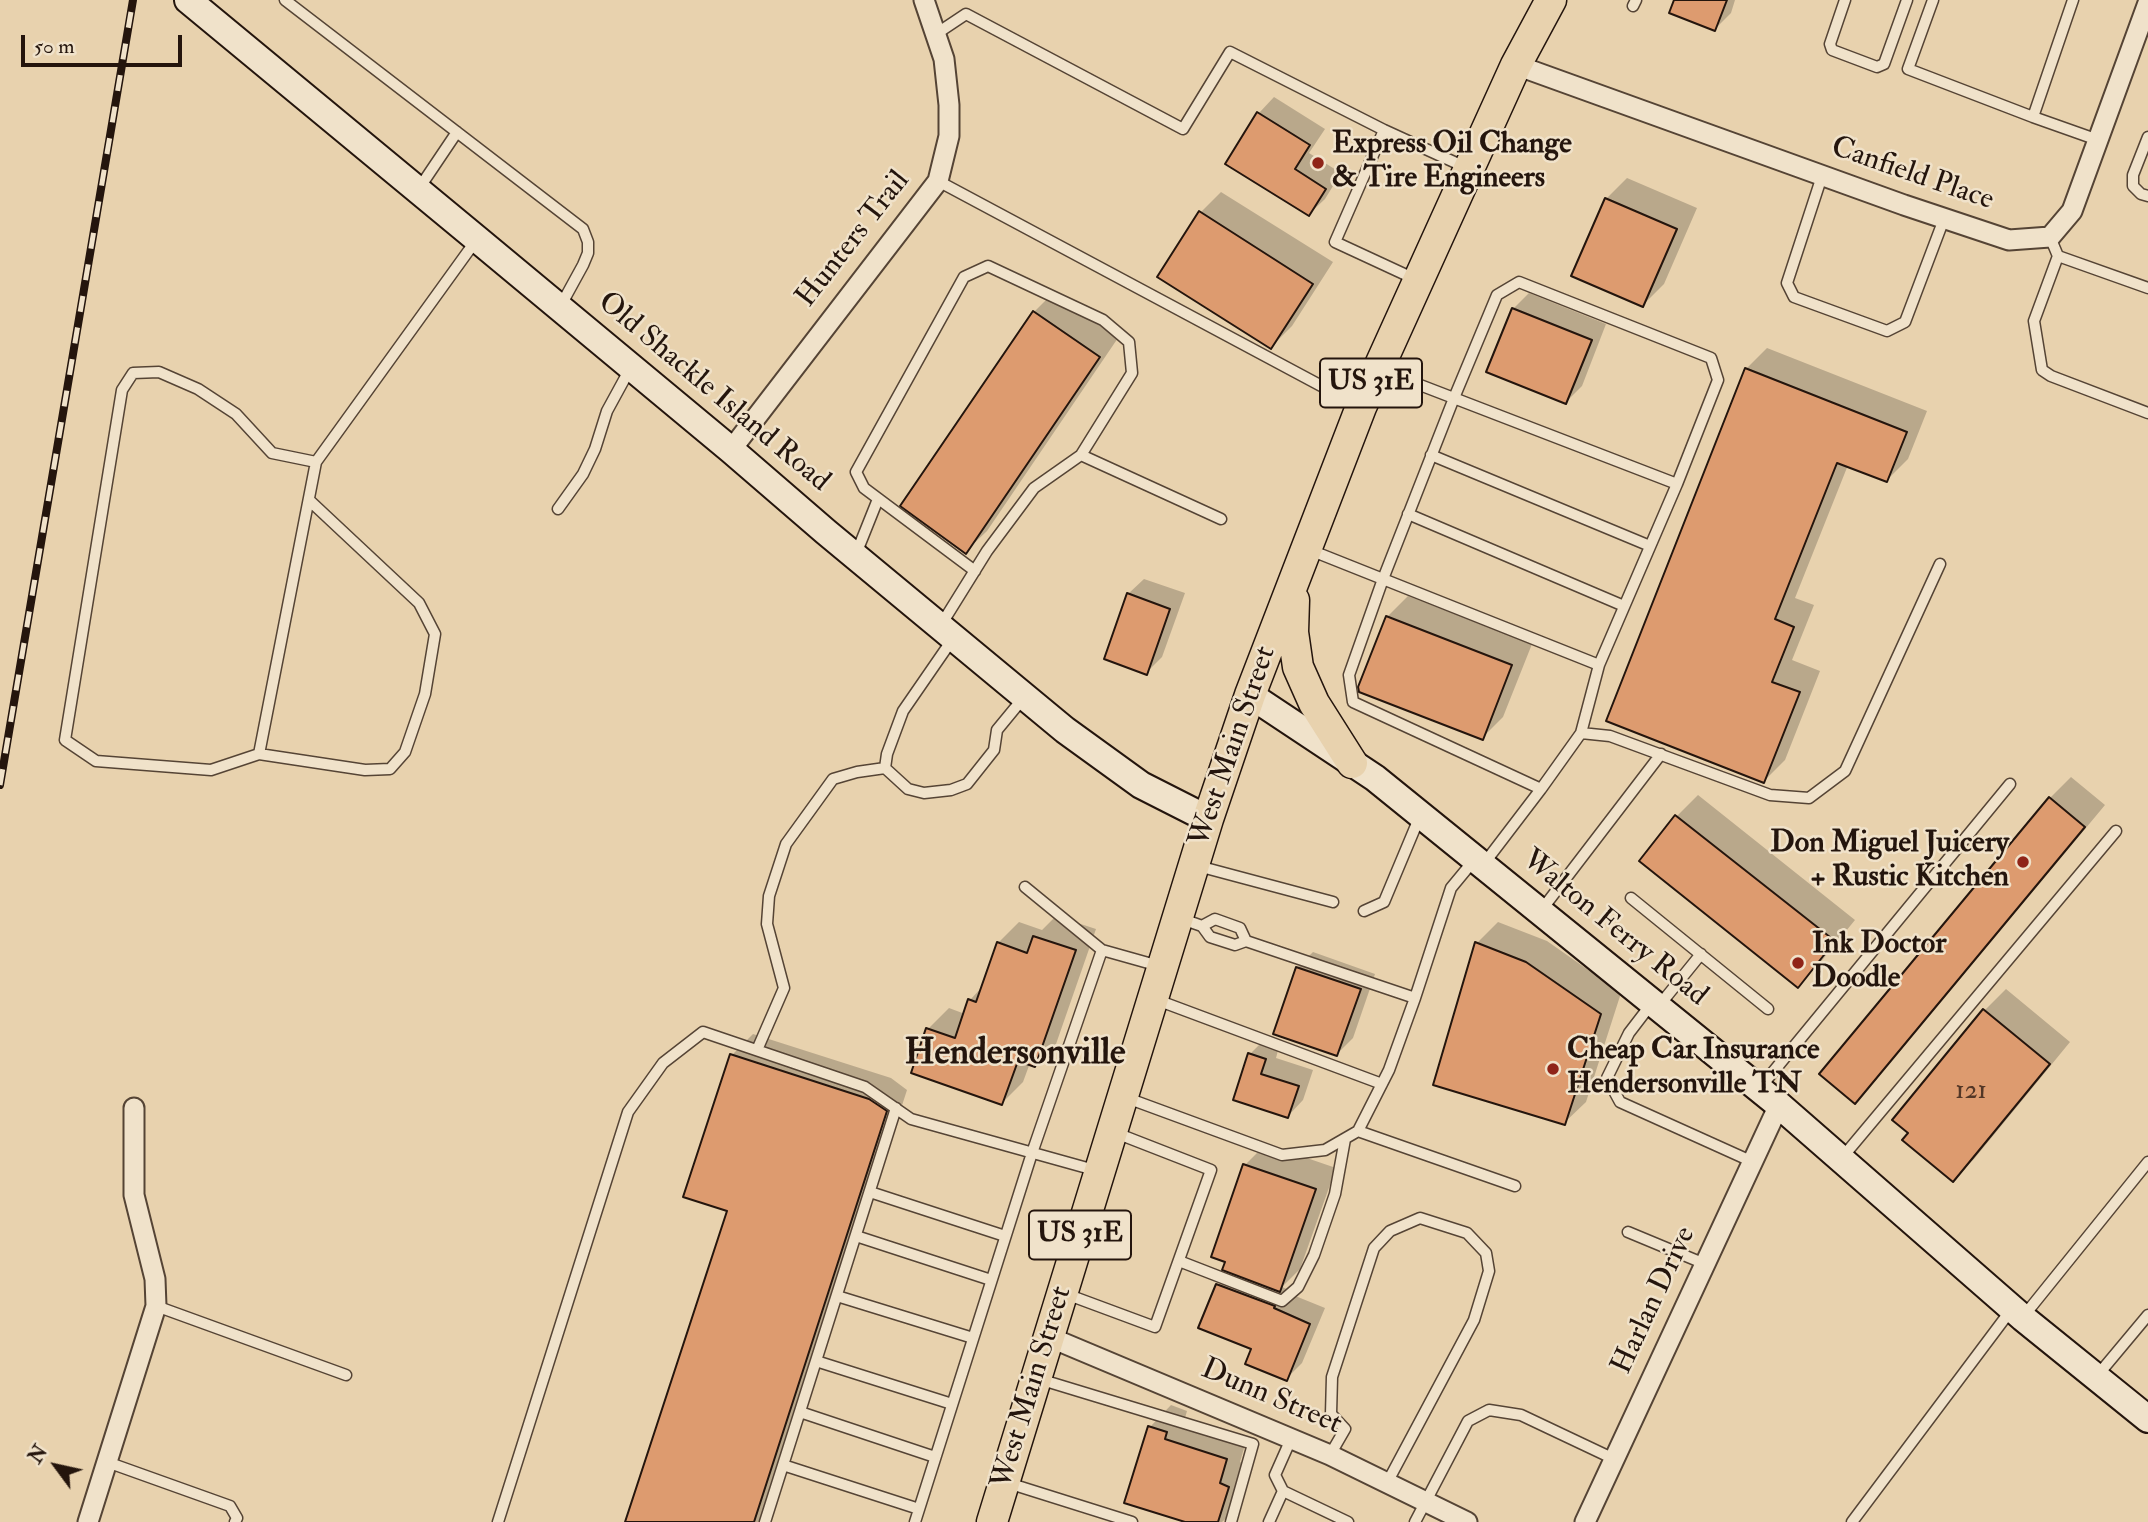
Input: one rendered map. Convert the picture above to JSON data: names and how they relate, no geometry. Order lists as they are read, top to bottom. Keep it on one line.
{"streets":{"main road":["US 31E","West Main Street"],"street":["Canfield Place","Hunters Trail","Old Shackle Island Road","Walton Ferry Road","Harlan Drive","Dunn Street"]},"crossings":[["Canfield Place","West Main Street"],["Hunters Trail","Old Shackle Island Road"],["Old Shackle Island Road","West Main Street"],["West Main Street","Walton Ferry Road"],["West Main Street","Dunn Street"],["Walton Ferry Road","Harlan Drive"]],"districts":["Hendersonville"],"places":["Express Oil Change & Tire Engineers","Don Miguel Juicery + Rustic Kitchen","Ink Doctor Doodle","Cheap Car Insurance Hendersonville TN"],"house_numbers":["121"],"scale_bar":"50 m","north":"top left"}
